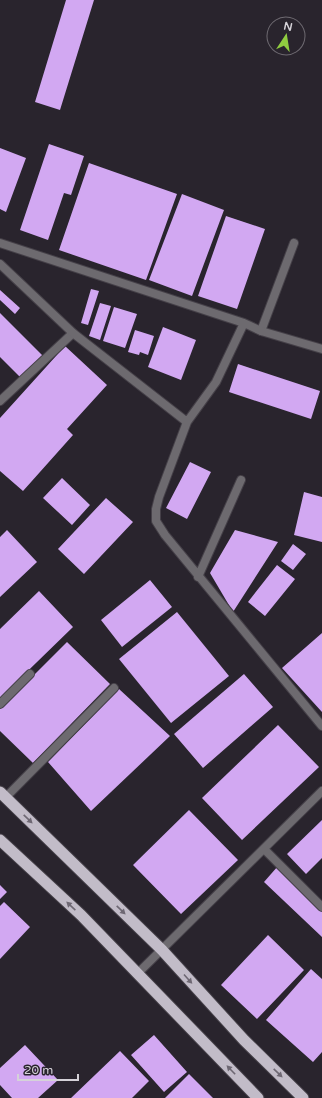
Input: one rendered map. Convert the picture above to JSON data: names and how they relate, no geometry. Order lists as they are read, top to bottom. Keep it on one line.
{"scale_bar":"20 m","north":"top"}
